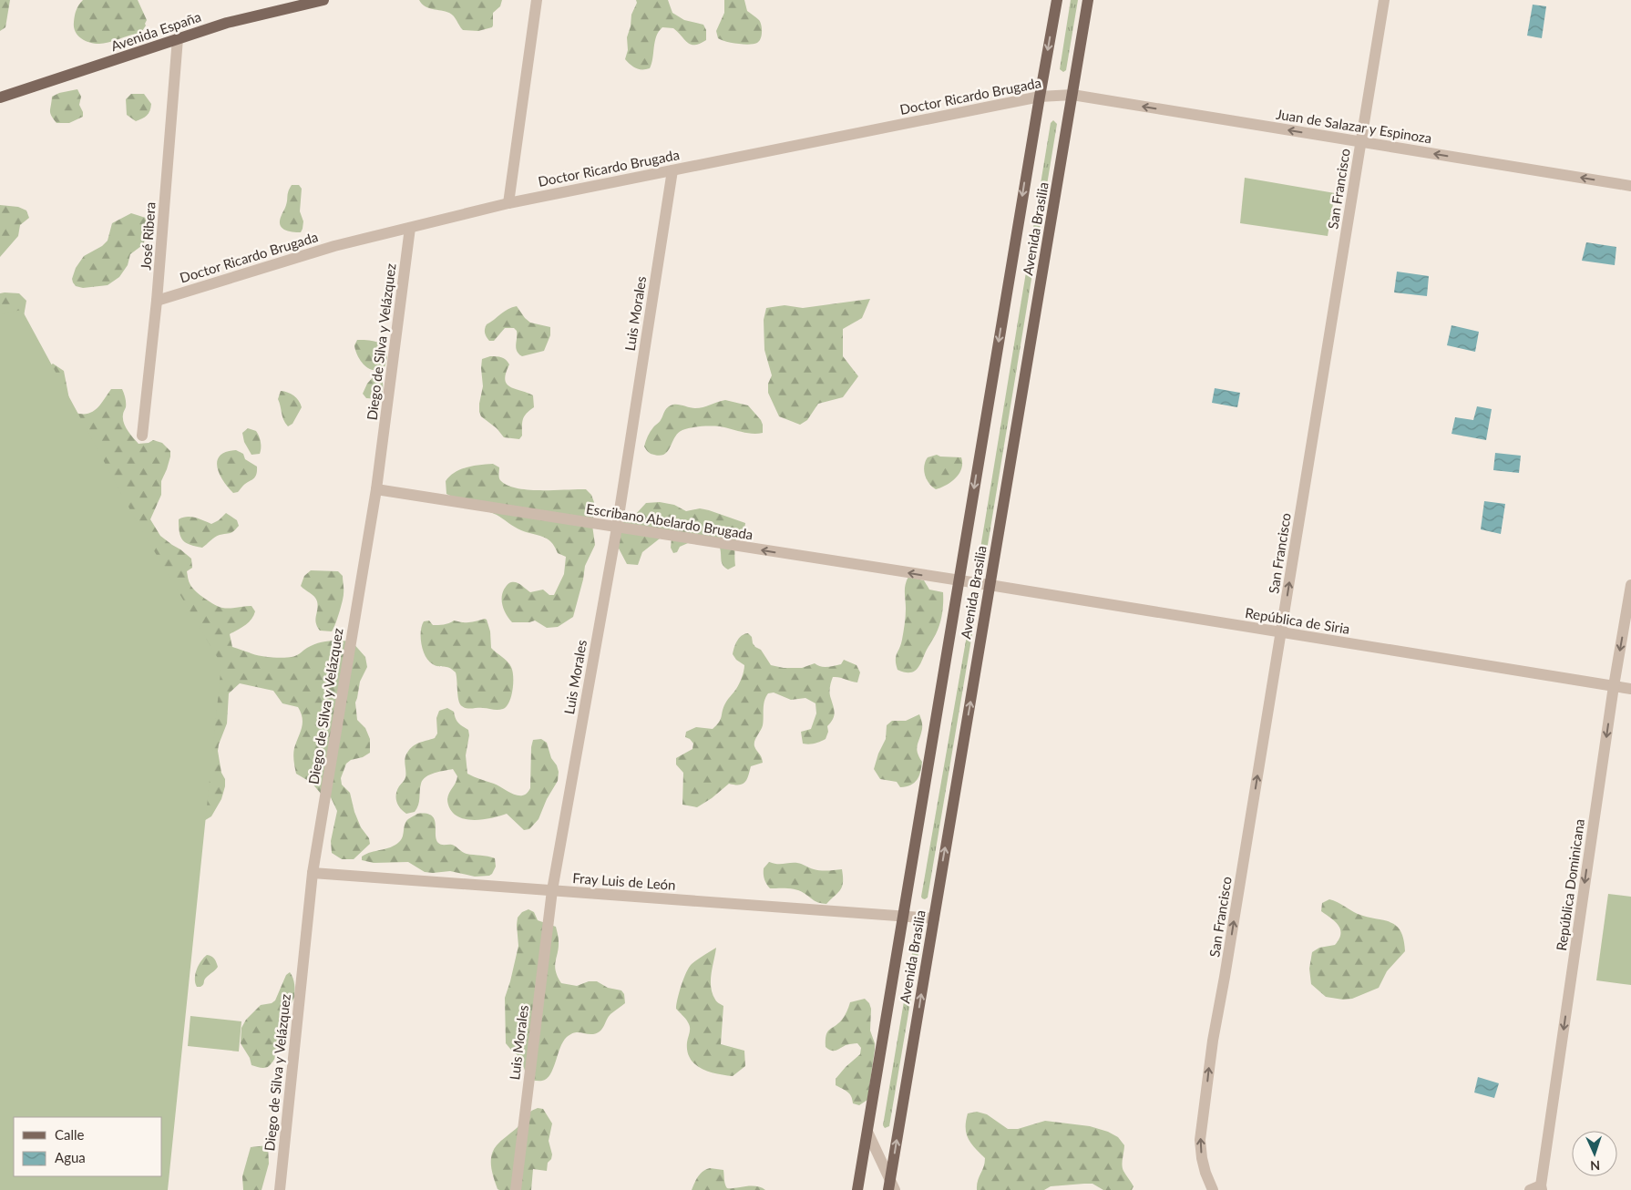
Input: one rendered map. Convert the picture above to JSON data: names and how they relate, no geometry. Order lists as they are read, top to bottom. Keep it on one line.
{"streets":{"main road":["Avenida España","Avenida Brasilia"],"street":["Doctor Ricardo Brugada","Juan de Salazar y Espinoza","San Francisco","José Ribera","Luis Morales","Diego de Silva y Velázquez","Escribano Abelardo Brugada","República de Siria","Fray Luis de León","República Dominicana"]},"crossings":[["Avenida España","José Ribera"],["Doctor Ricardo Brugada","Juan de Salazar y Espinoza"],["Doctor Ricardo Brugada","Avenida Brasilia"],["Doctor Ricardo Brugada","José Ribera"],["Doctor Ricardo Brugada","Luis Morales"],["Doctor Ricardo Brugada","Diego de Silva y Velázquez"],["Juan de Salazar y Espinoza","San Francisco"],["Juan de Salazar y Espinoza","Avenida Brasilia"],["San Francisco","República de Siria"],["Avenida Brasilia","Escribano Abelardo Brugada"],["Avenida Brasilia","República de Siria"],["Avenida Brasilia","Fray Luis de León"],["Luis Morales","Escribano Abelardo Brugada"],["Luis Morales","Fray Luis de León"],["Diego de Silva y Velázquez","Escribano Abelardo Brugada"],["Diego de Silva y Velázquez","Fray Luis de León"],["Escribano Abelardo Brugada","República de Siria"],["República de Siria","República Dominicana"]],"one_way":["Juan de Salazar y Espinoza","San Francisco","Escribano Abelardo Brugada","República Dominicana"],"legend":["Calle","Agua"],"north":"bottom"}
